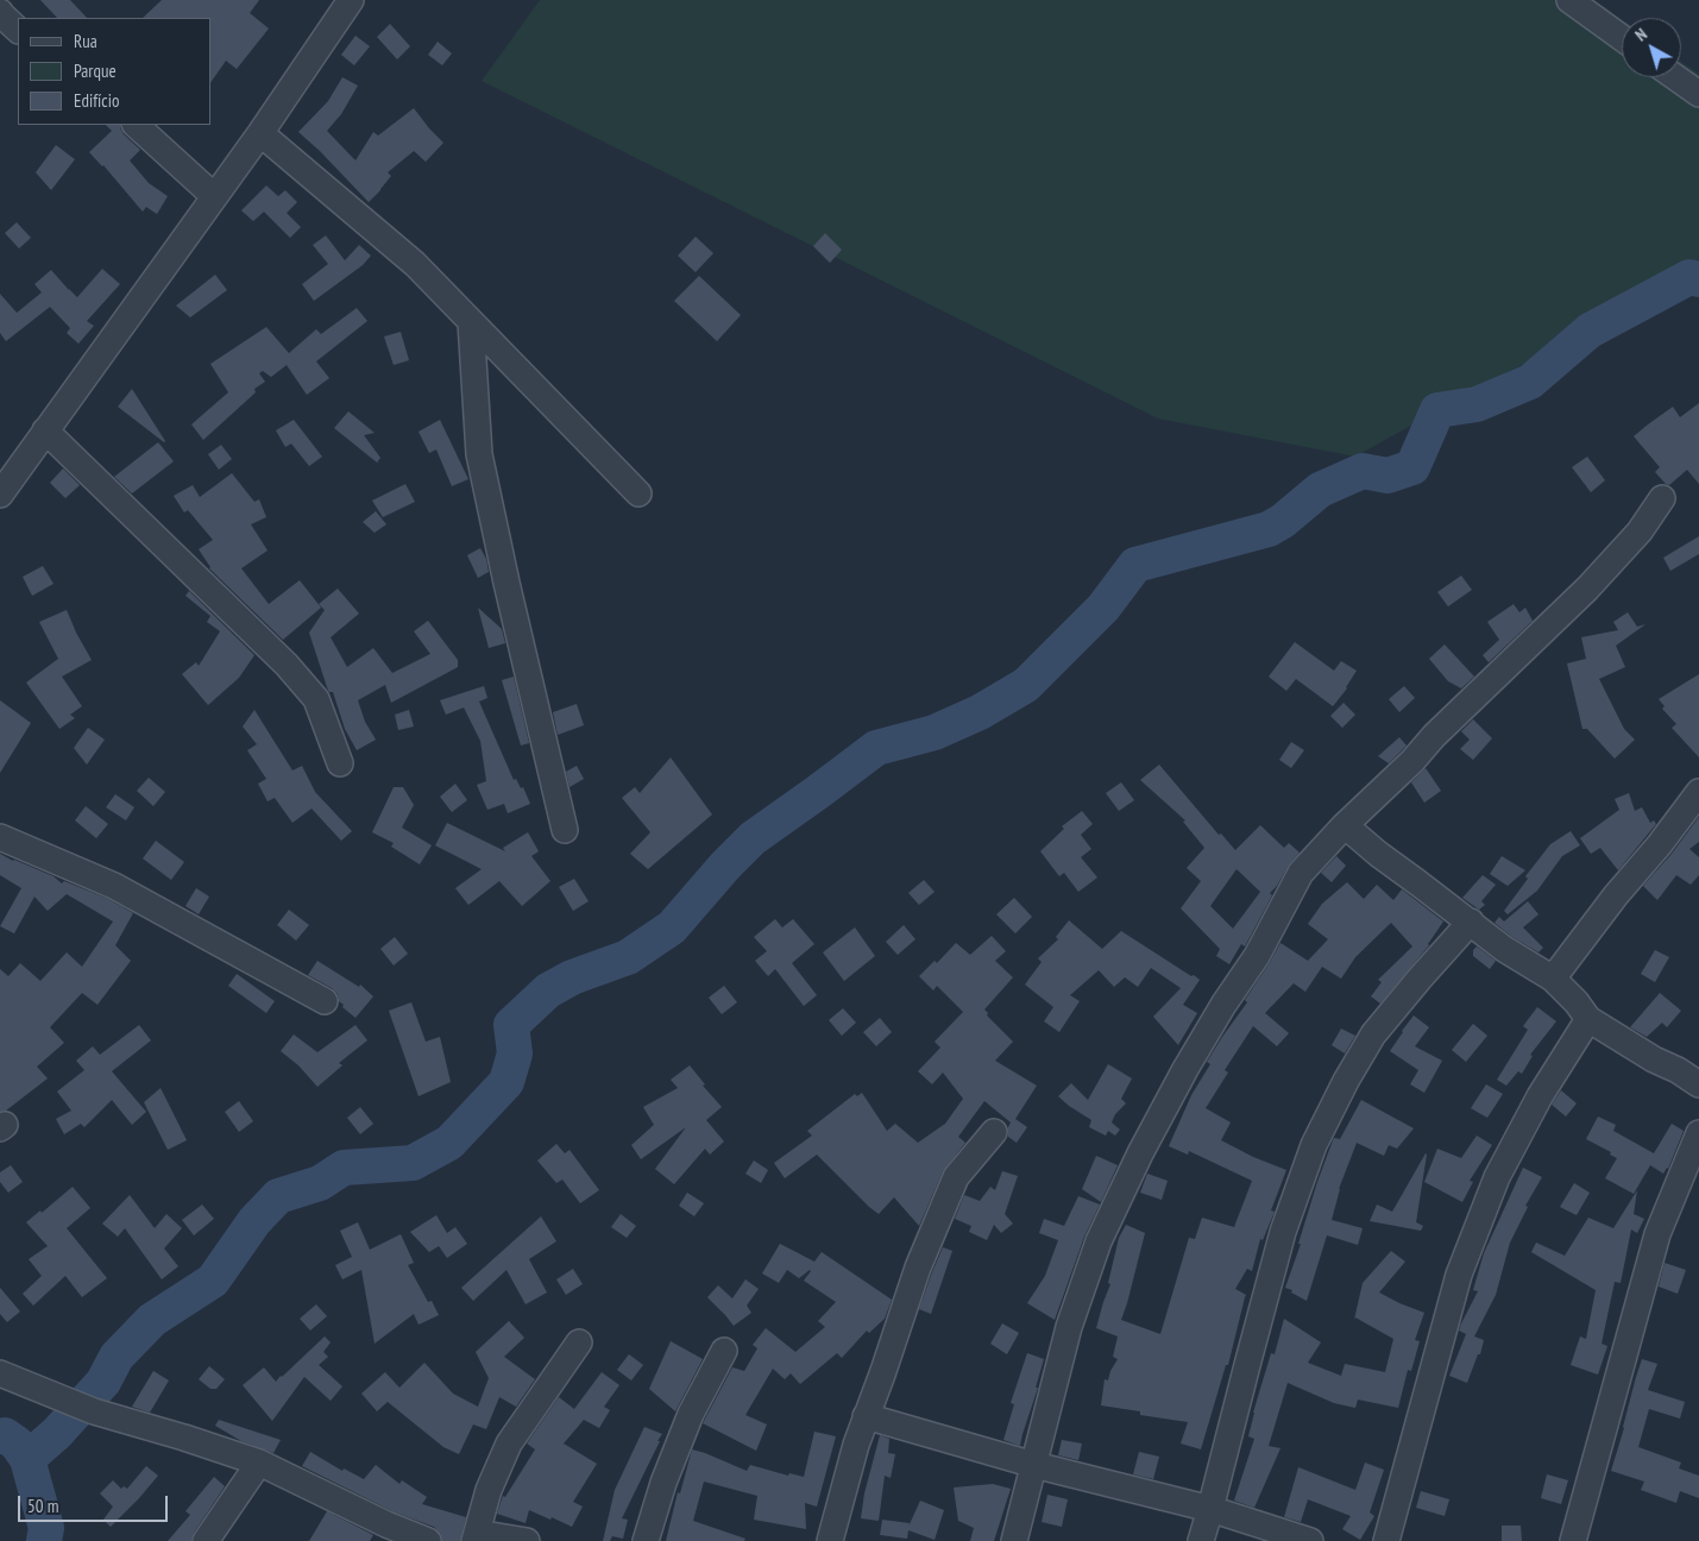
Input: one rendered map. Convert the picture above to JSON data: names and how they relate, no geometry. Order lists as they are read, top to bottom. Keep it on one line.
{"legend":["Rua","Parque","Edifício"],"scale_bar":"50 m","north":"top left"}
